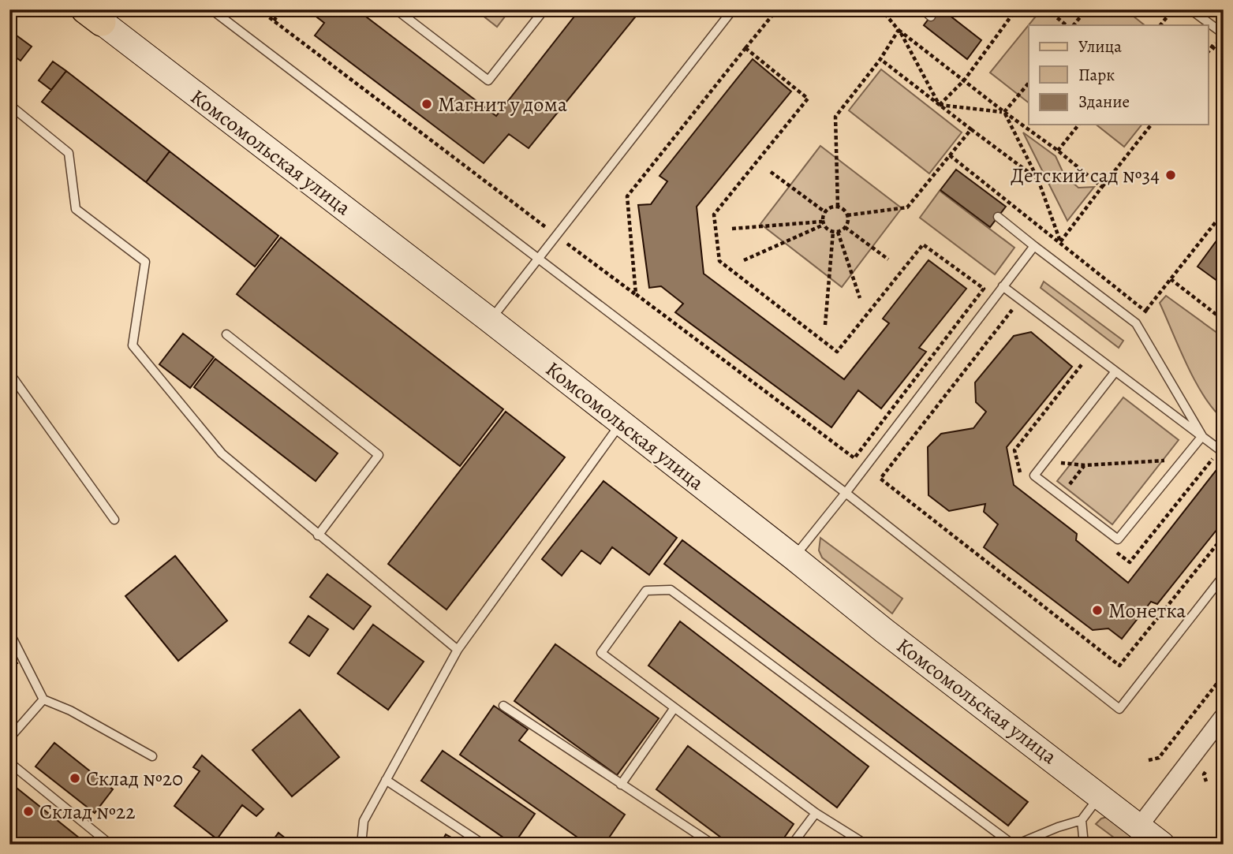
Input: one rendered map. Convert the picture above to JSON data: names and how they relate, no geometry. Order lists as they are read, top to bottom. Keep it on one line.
{"streets":{"main road":["Комсомольская улица"]},"places":["Магнит у дома","Детский сад №34","Монетка","Склад №20","Склад №22"],"legend":["Улица","Парк","Здание"]}
